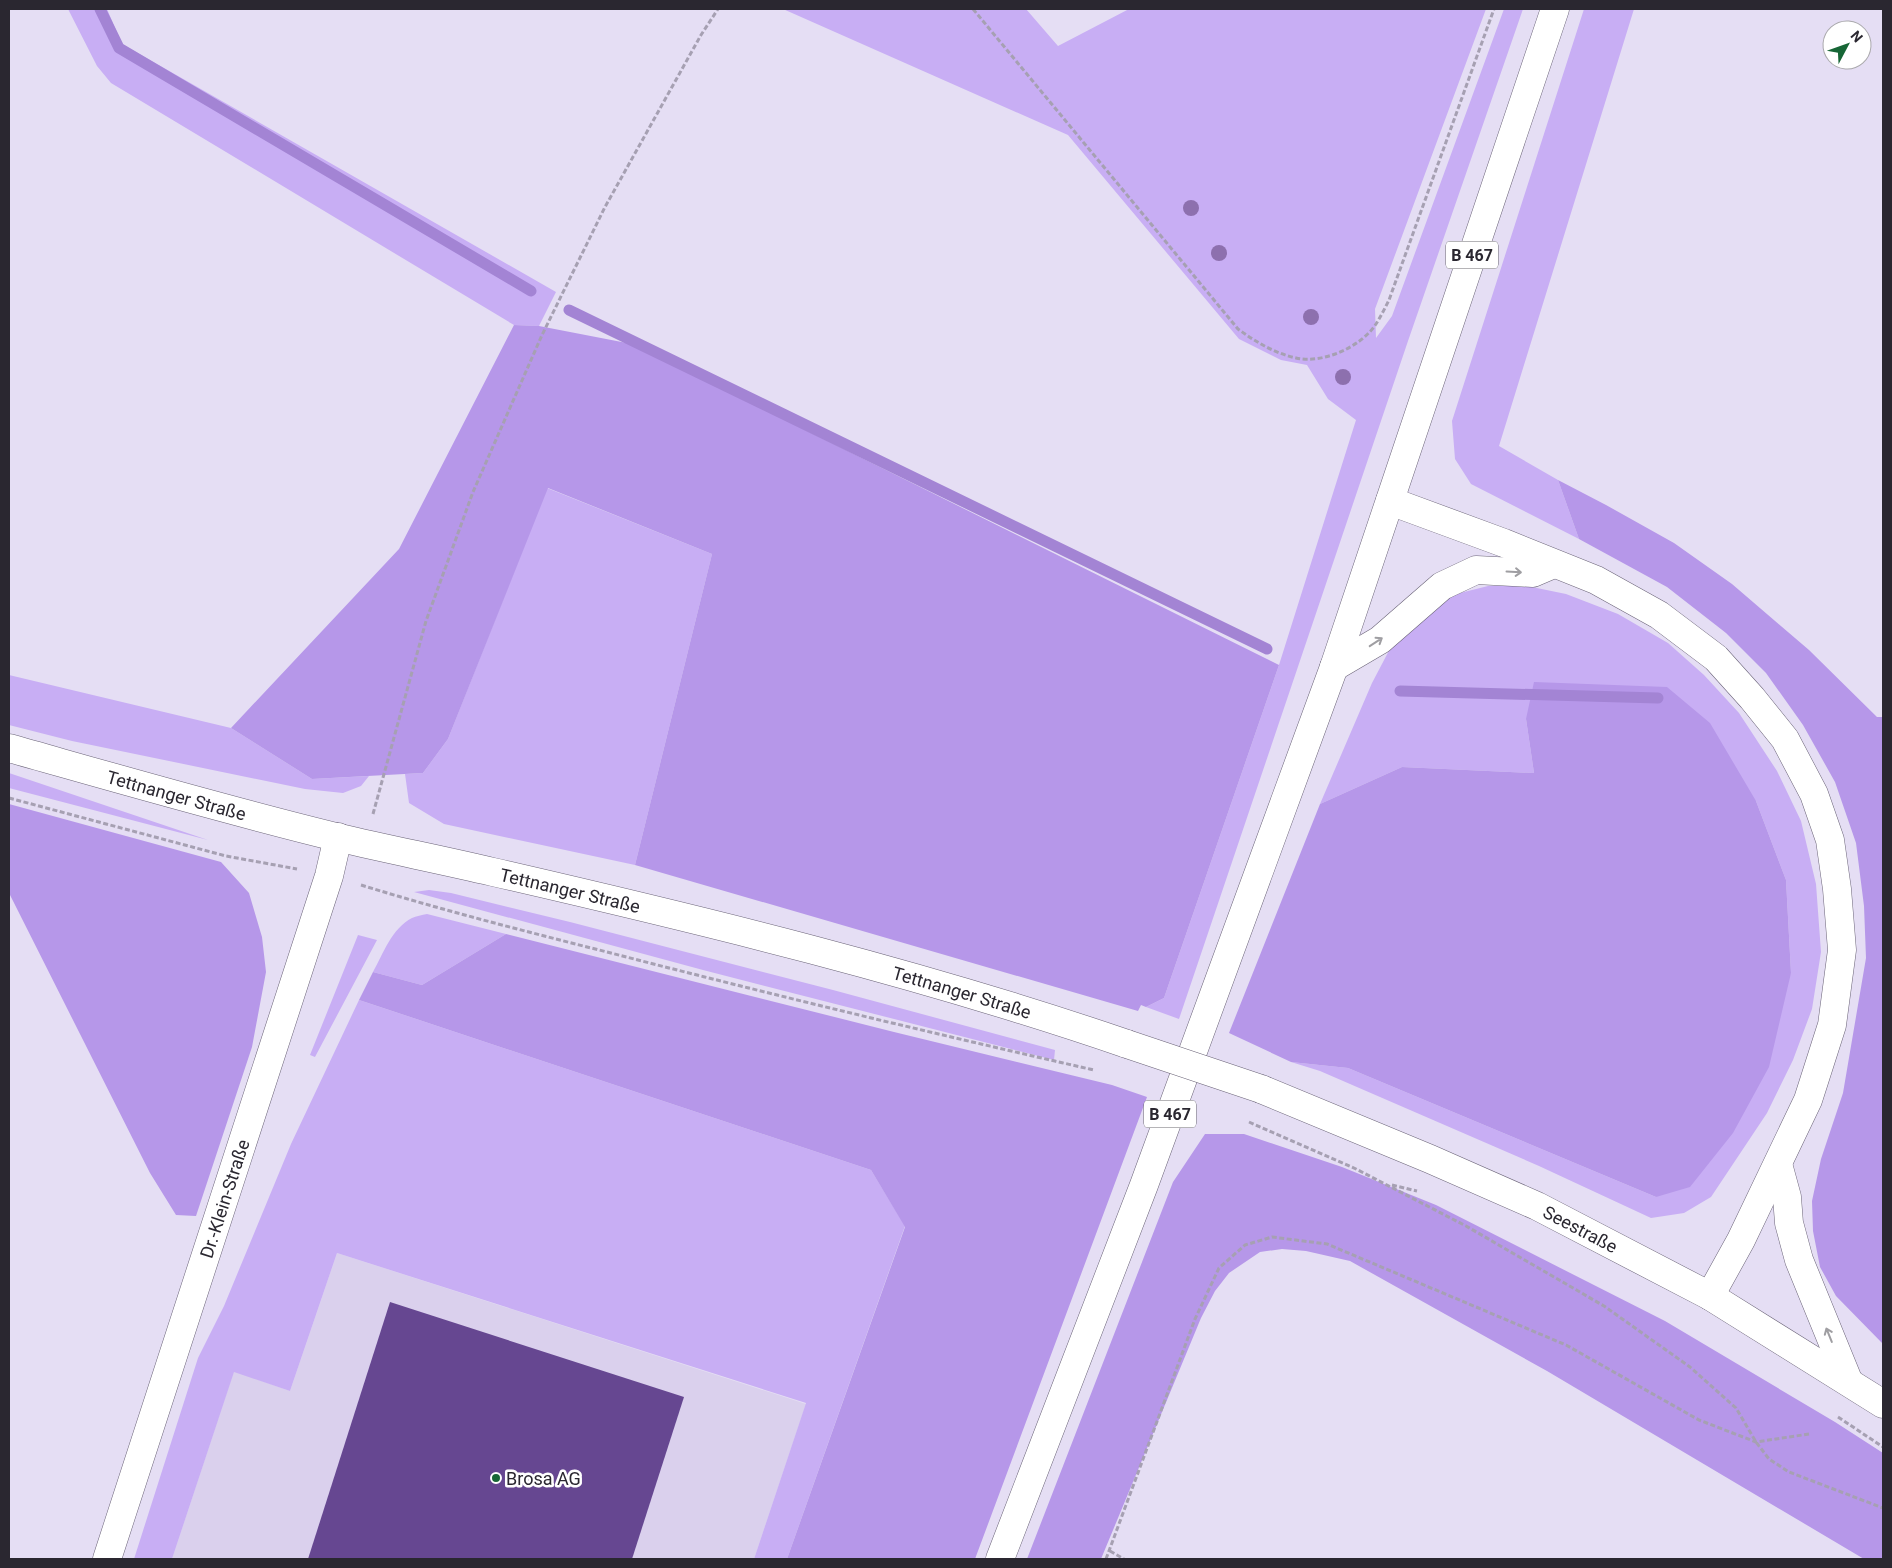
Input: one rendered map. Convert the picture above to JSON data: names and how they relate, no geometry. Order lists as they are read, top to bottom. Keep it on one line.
{"streets":{"main road":["B 467","Tettnanger Straße","Dr.-Klein-Straße","Seestraße"]},"crossings":[["Tettnanger Straße","Dr.-Klein-Straße"],["Tettnanger Straße","Seestraße"]],"places":["Brosa AG"],"north":"top right"}
